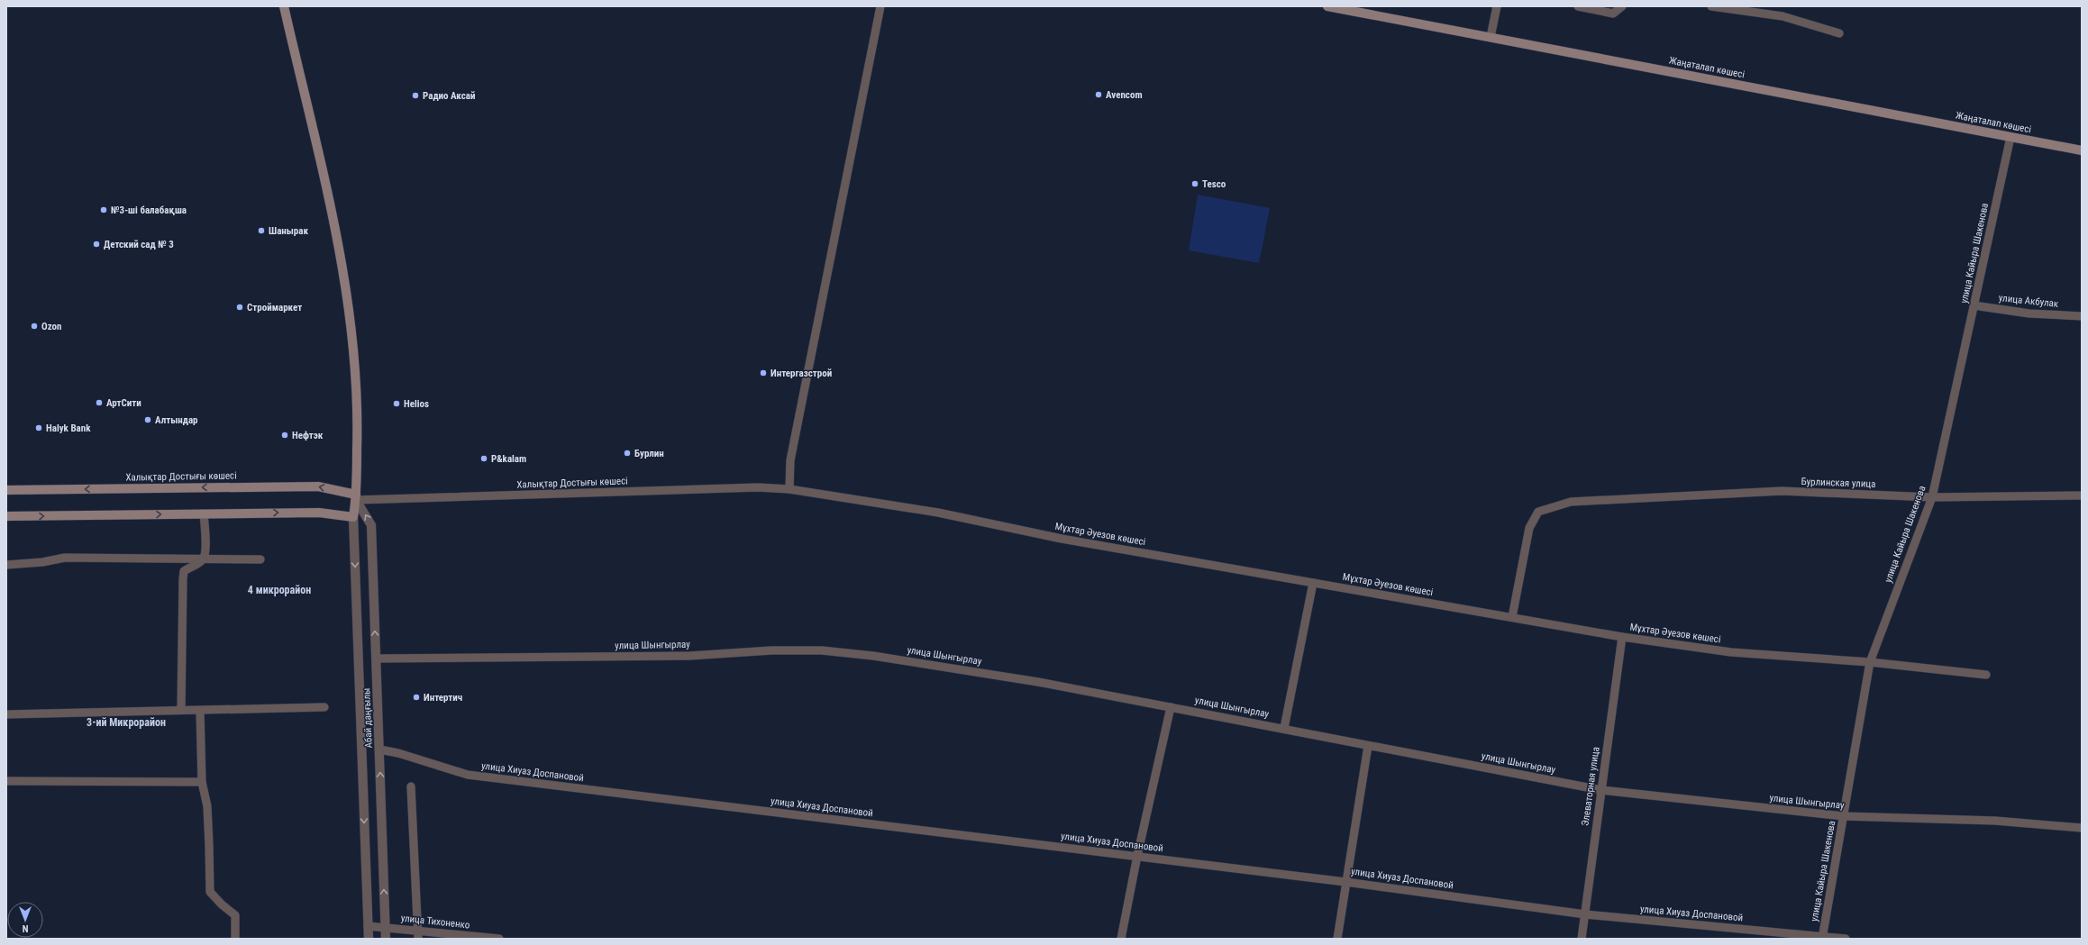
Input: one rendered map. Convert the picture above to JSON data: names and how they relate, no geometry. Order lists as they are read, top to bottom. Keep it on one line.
{"streets":{"main road":["Жаңаталап көшесі","Халықтар Достығы көшесі"],"street":["улица Кайыра Шакенова","улица Акбулак","Бурлинская улица","Мұхтар Әуезов көшесі","улица Шынгырлау","Абай даңғылы","улица Хиуаз Доспановой","Элеваторная улица","улица Тихоненко"]},"crossings":[["Жаңаталап көшесі","улица Кайыра Шакенова"],["улица Кайыра Шакенова","улица Акбулак"],["улица Кайыра Шакенова","Бурлинская улица"],["улица Кайыра Шакенова","Мұхтар Әуезов көшесі"],["улица Кайыра Шакенова","улица Шынгырлау"],["улица Кайыра Шакенова","улица Хиуаз Доспановой"],["Халықтар Достығы көшесі","Мұхтар Әуезов көшесі"],["Халықтар Достығы көшесі","Абай даңғылы"],["Бурлинская улица","Мұхтар Әуезов көшесі"],["Мұхтар Әуезов көшесі","Элеваторная улица"],["улица Шынгырлау","Абай даңғылы"],["улица Шынгырлау","Элеваторная улица"],["Абай даңғылы","улица Хиуаз Доспановой"],["Абай даңғылы","улица Тихоненко"],["улица Хиуаз Доспановой","Элеваторная улица"]],"districts":["4 микрорайон","3-ий Микрорайон"],"places":["Avencom","Радио Аксай","Tesco","№3-ші балабақша","Шанырак","Детский сад № 3","Строймаркет","Ozon","Интергазстрой","АртСити","Helios","Алтындар","Halyk Bank","Нефтэк","Бурлин","P&kalam","Интертич"],"north":"bottom"}
